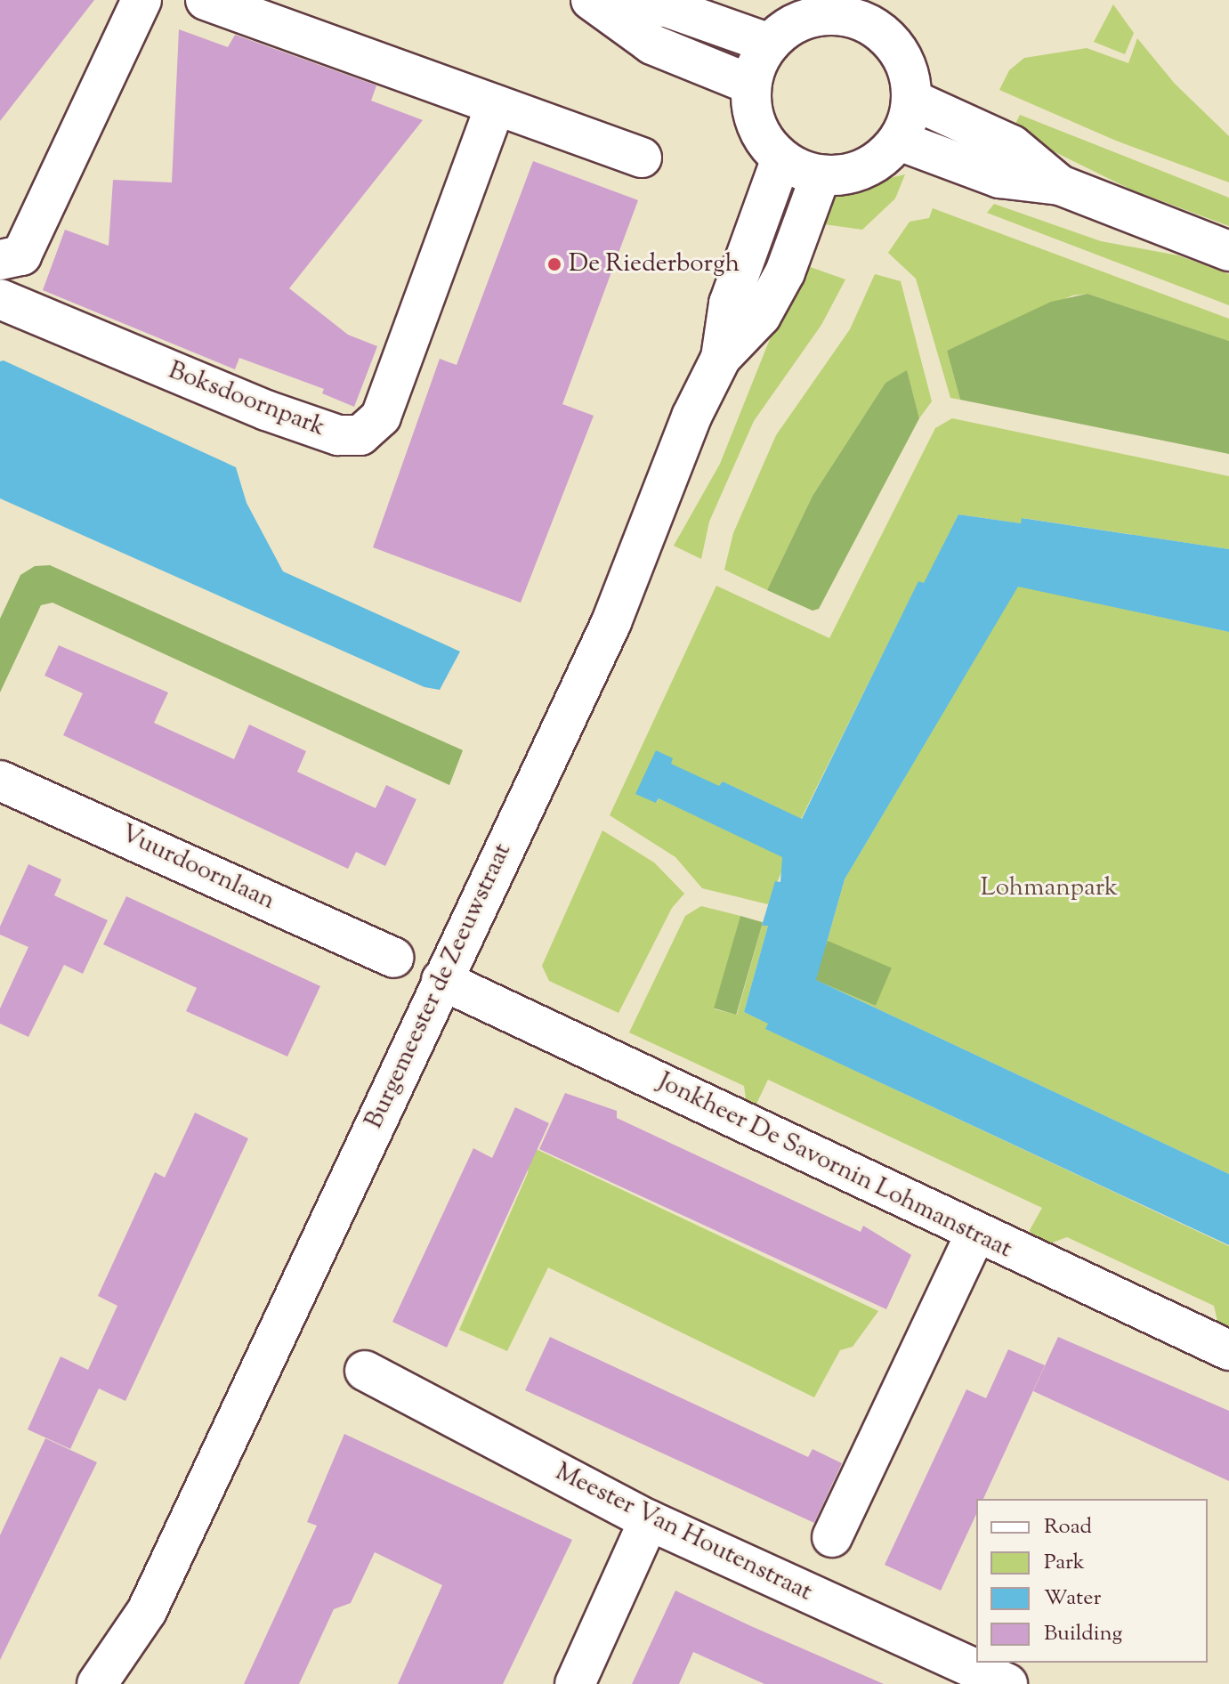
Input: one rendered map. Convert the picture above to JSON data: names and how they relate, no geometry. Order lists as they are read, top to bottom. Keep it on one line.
{"streets":{"street":["Boksdoornpark","Vuurdoornlaan","Burgemeester de Zeeuwstraat","Jonkheer De Savornin Lohmanstraat","Meester Van Houtenstraat"]},"crossings":[["Burgemeester de Zeeuwstraat","Jonkheer De Savornin Lohmanstraat"]],"parks":["Lohmanpark"],"places":["De Riederborgh"],"legend":["Road","Park","Water","Building"]}
